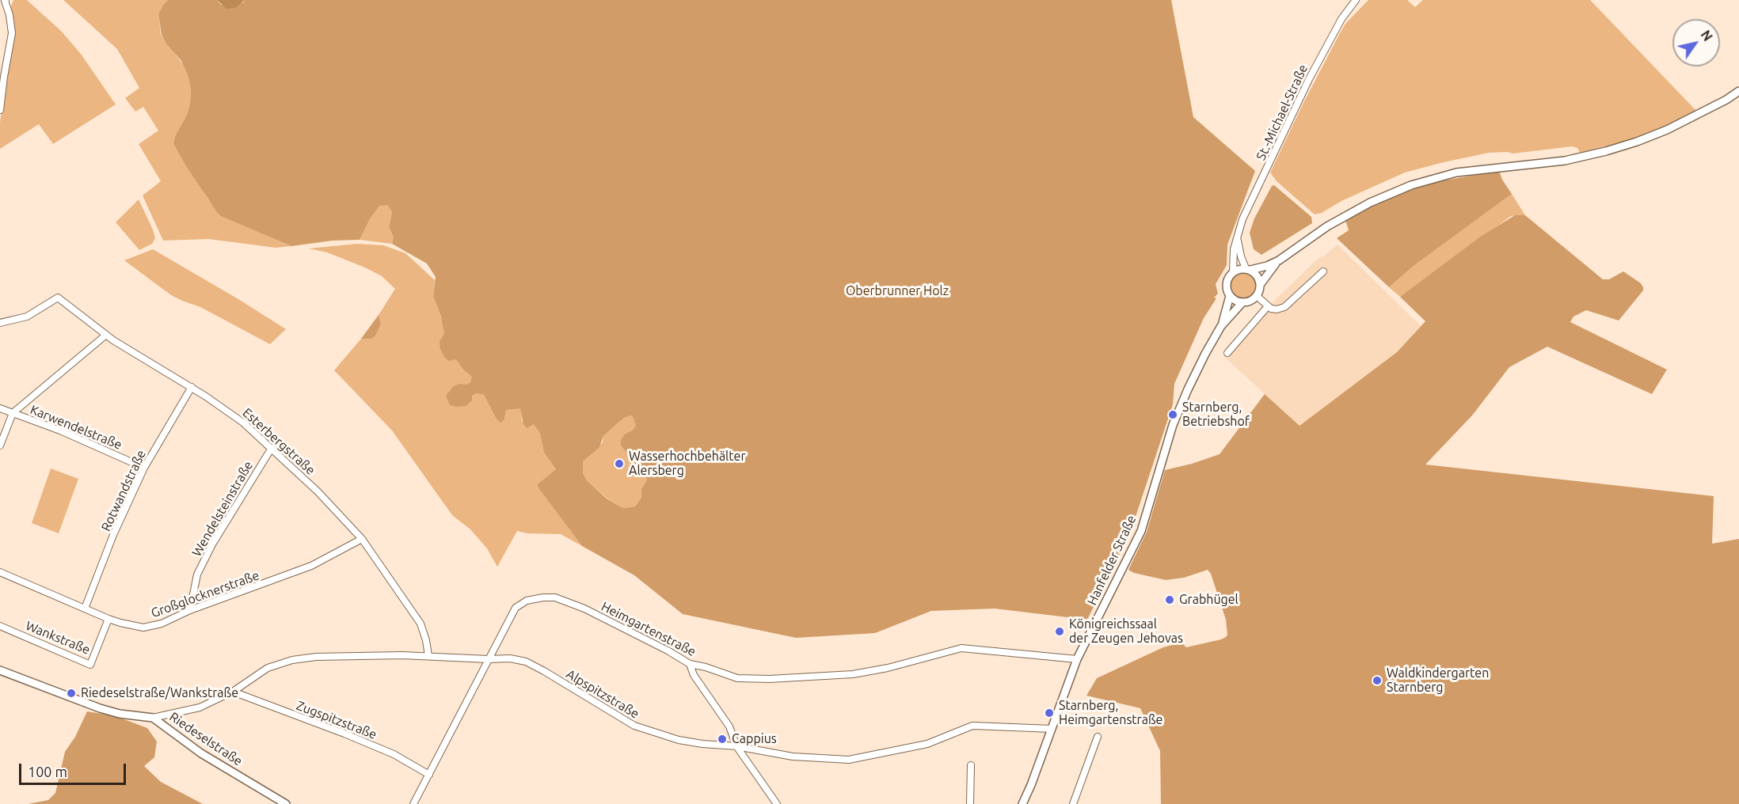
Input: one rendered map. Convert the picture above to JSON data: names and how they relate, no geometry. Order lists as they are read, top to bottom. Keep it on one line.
{"streets":{"street":["St.-Michael-Straße","Karwendelstraße","Esterbergstraße","Rotwandstraße","Wendelsteinstraße","Hanfelder Straße","Großglocknerstraße","Heimgartenstraße","Wankstraße","Alpspitzstraße","Zugspitzstraße","Riedeselstraße"]},"crossings":[["St.-Michael-Straße","Hanfelder Straße"],["Karwendelstraße","Rotwandstraße"],["Esterbergstraße","Rotwandstraße"],["Esterbergstraße","Wendelsteinstraße"],["Esterbergstraße","Großglocknerstraße"],["Esterbergstraße","Alpspitzstraße"],["Rotwandstraße","Großglocknerstraße"],["Wendelsteinstraße","Großglocknerstraße"],["Hanfelder Straße","Heimgartenstraße"],["Hanfelder Straße","Alpspitzstraße"],["Großglocknerstraße","Wankstraße"],["Heimgartenstraße","Alpspitzstraße"],["Heimgartenstraße","Zugspitzstraße"],["Alpspitzstraße","Zugspitzstraße"],["Alpspitzstraße","Riedeselstraße"]],"parks":["Oberbrunner Holz"],"places":["Starnberg, Betriebshof","Wasserhochbehälter Alersberg","Grabhügel","Königreichssaal der Zeugen Jehovas","Waldkindergarten Starnberg","Riedeselstraße/Wankstraße","Starnberg, Heimgartenstraße","Cappius"],"scale_bar":"100 m","north":"top right"}
